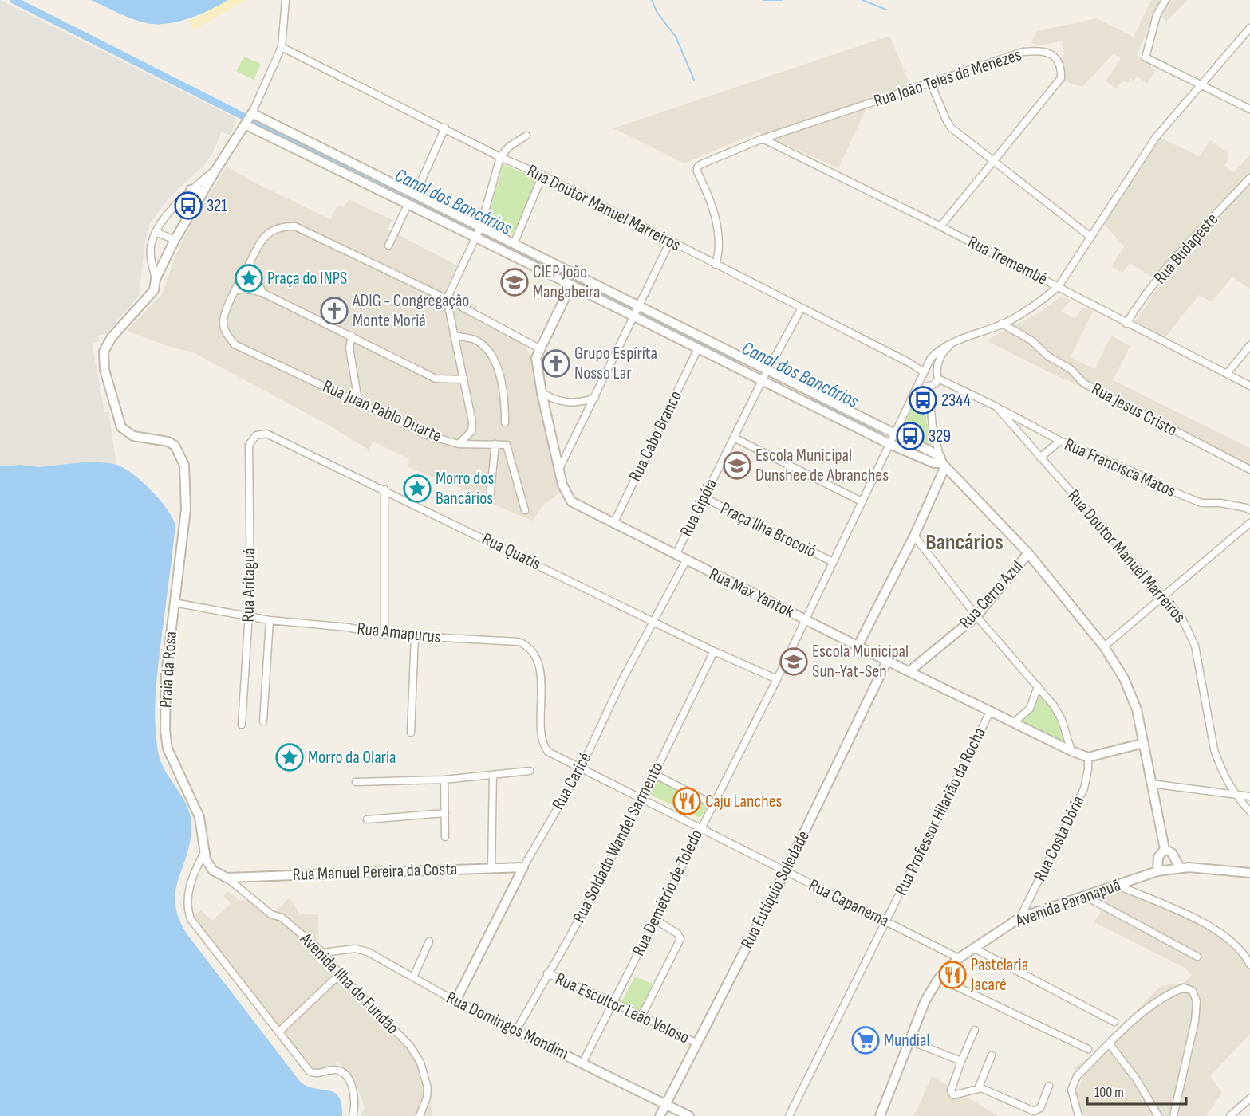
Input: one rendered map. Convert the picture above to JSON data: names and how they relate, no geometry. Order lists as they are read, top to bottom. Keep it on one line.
{"streets":{"street":["Rua João Teles de Menezes","Rua Doutor Manuel Marreiros","Rua Budapeste","Rua Tremembé","Rua Jesus Cristo","Rua Juan Pablo Duarte","Rua Cabo Branco","Rua Francisca Matos","Rua Gipóia","Praça Ilha Brocoió","Rua Quatís","Rua Aritaguá","Rua Max Yantok","Rua Cerro Azul","Rua Amapurus","Praia da Rosa","Rua Caricé","Rua Professor Hilarião da Rocha","Rua Costa Dória","Rua Soldado Wandel Sarmento","Rua Manuel Pereira da Costa","Rua Eutíquio Soledade","Rua Demétrio de Toledo","Rua Capanema","Avenida Paranapuã","Avenida Ilha do Fundão","Rua Escultor Leão Veloso","Rua Domingos Mondim"]},"crossings":[["Rua João Teles de Menezes","Rua Doutor Manuel Marreiros"],["Rua João Teles de Menezes","Rua Tremembé"],["Rua Doutor Manuel Marreiros","Rua Francisca Matos"],["Rua Doutor Manuel Marreiros","Rua Gipóia"],["Rua Doutor Manuel Marreiros","Rua Demétrio de Toledo"],["Rua Budapeste","Rua Tremembé"],["Rua Tremembé","Rua Demétrio de Toledo"],["Rua Jesus Cristo","Rua Demétrio de Toledo"],["Rua Juan Pablo Duarte","Rua Max Yantok"],["Rua Cabo Branco","Rua Max Yantok"],["Rua Gipóia","Praça Ilha Brocoió"],["Rua Gipóia","Rua Max Yantok"],["Praça Ilha Brocoió","Rua Demétrio de Toledo"],["Rua Quatís","Rua Aritaguá"],["Rua Quatís","Rua Caricé"],["Rua Quatís","Rua Soldado Wandel Sarmento"],["Rua Quatís","Rua Demétrio de Toledo"],["Rua Aritaguá","Rua Amapurus"],["Rua Max Yantok","Rua Cerro Azul"],["Rua Max Yantok","Rua Caricé"],["Rua Max Yantok","Rua Professor Hilarião da Rocha"],["Rua Max Yantok","Rua Costa Dória"],["Rua Max Yantok","Rua Eutíquio Soledade"],["Rua Max Yantok","Rua Demétrio de Toledo"],["Rua Amapurus","Praia da Rosa"],["Rua Amapurus","Rua Capanema"],["Praia da Rosa","Rua Manuel Pereira da Costa"],["Praia da Rosa","Avenida Ilha do Fundão"],["Rua Caricé","Rua Manuel Pereira da Costa"],["Rua Caricé","Rua Capanema"],["Rua Caricé","Rua Domingos Mondim"],["Rua Professor Hilarião da Rocha","Rua Capanema"],["Rua Costa Dória","Avenida Paranapuã"],["Rua Soldado Wandel Sarmento","Rua Capanema"],["Rua Soldado Wandel Sarmento","Rua Escultor Leão Veloso"],["Rua Soldado Wandel Sarmento","Rua Domingos Mondim"],["Rua Manuel Pereira da Costa","Avenida Ilha do Fundão"],["Rua Eutíquio Soledade","Rua Capanema"],["Rua Eutíquio Soledade","Rua Escultor Leão Veloso"],["Rua Eutíquio Soledade","Rua Domingos Mondim"],["Rua Demétrio de Toledo","Rua Capanema"],["Rua Demétrio de Toledo","Rua Escultor Leão Veloso"],["Rua Demétrio de Toledo","Rua Domingos Mondim"],["Rua Capanema","Avenida Paranapuã"],["Avenida Ilha do Fundão","Rua Domingos Mondim"]],"districts":["Bancários"],"water":["Canal dos Bancários"],"places":{"bus stop":["321","2344","329"],"place":["Praça do INPS","Morro dos Bancários","Morro da Olaria"],"school or university":["CIEP João Mangabeira","Escola Municipal Dunshee de Abranches","Escola Municipal Sun-Yat-Sen"],"church":["ADIG - Congregação Monte Moriá","Grupo Espírita Nosso Lar"],"restaurant":["Caju Lanches","Pastelaria Jacaré"],"supermarket":["Mundial"]},"scale_bar":"100 m"}
